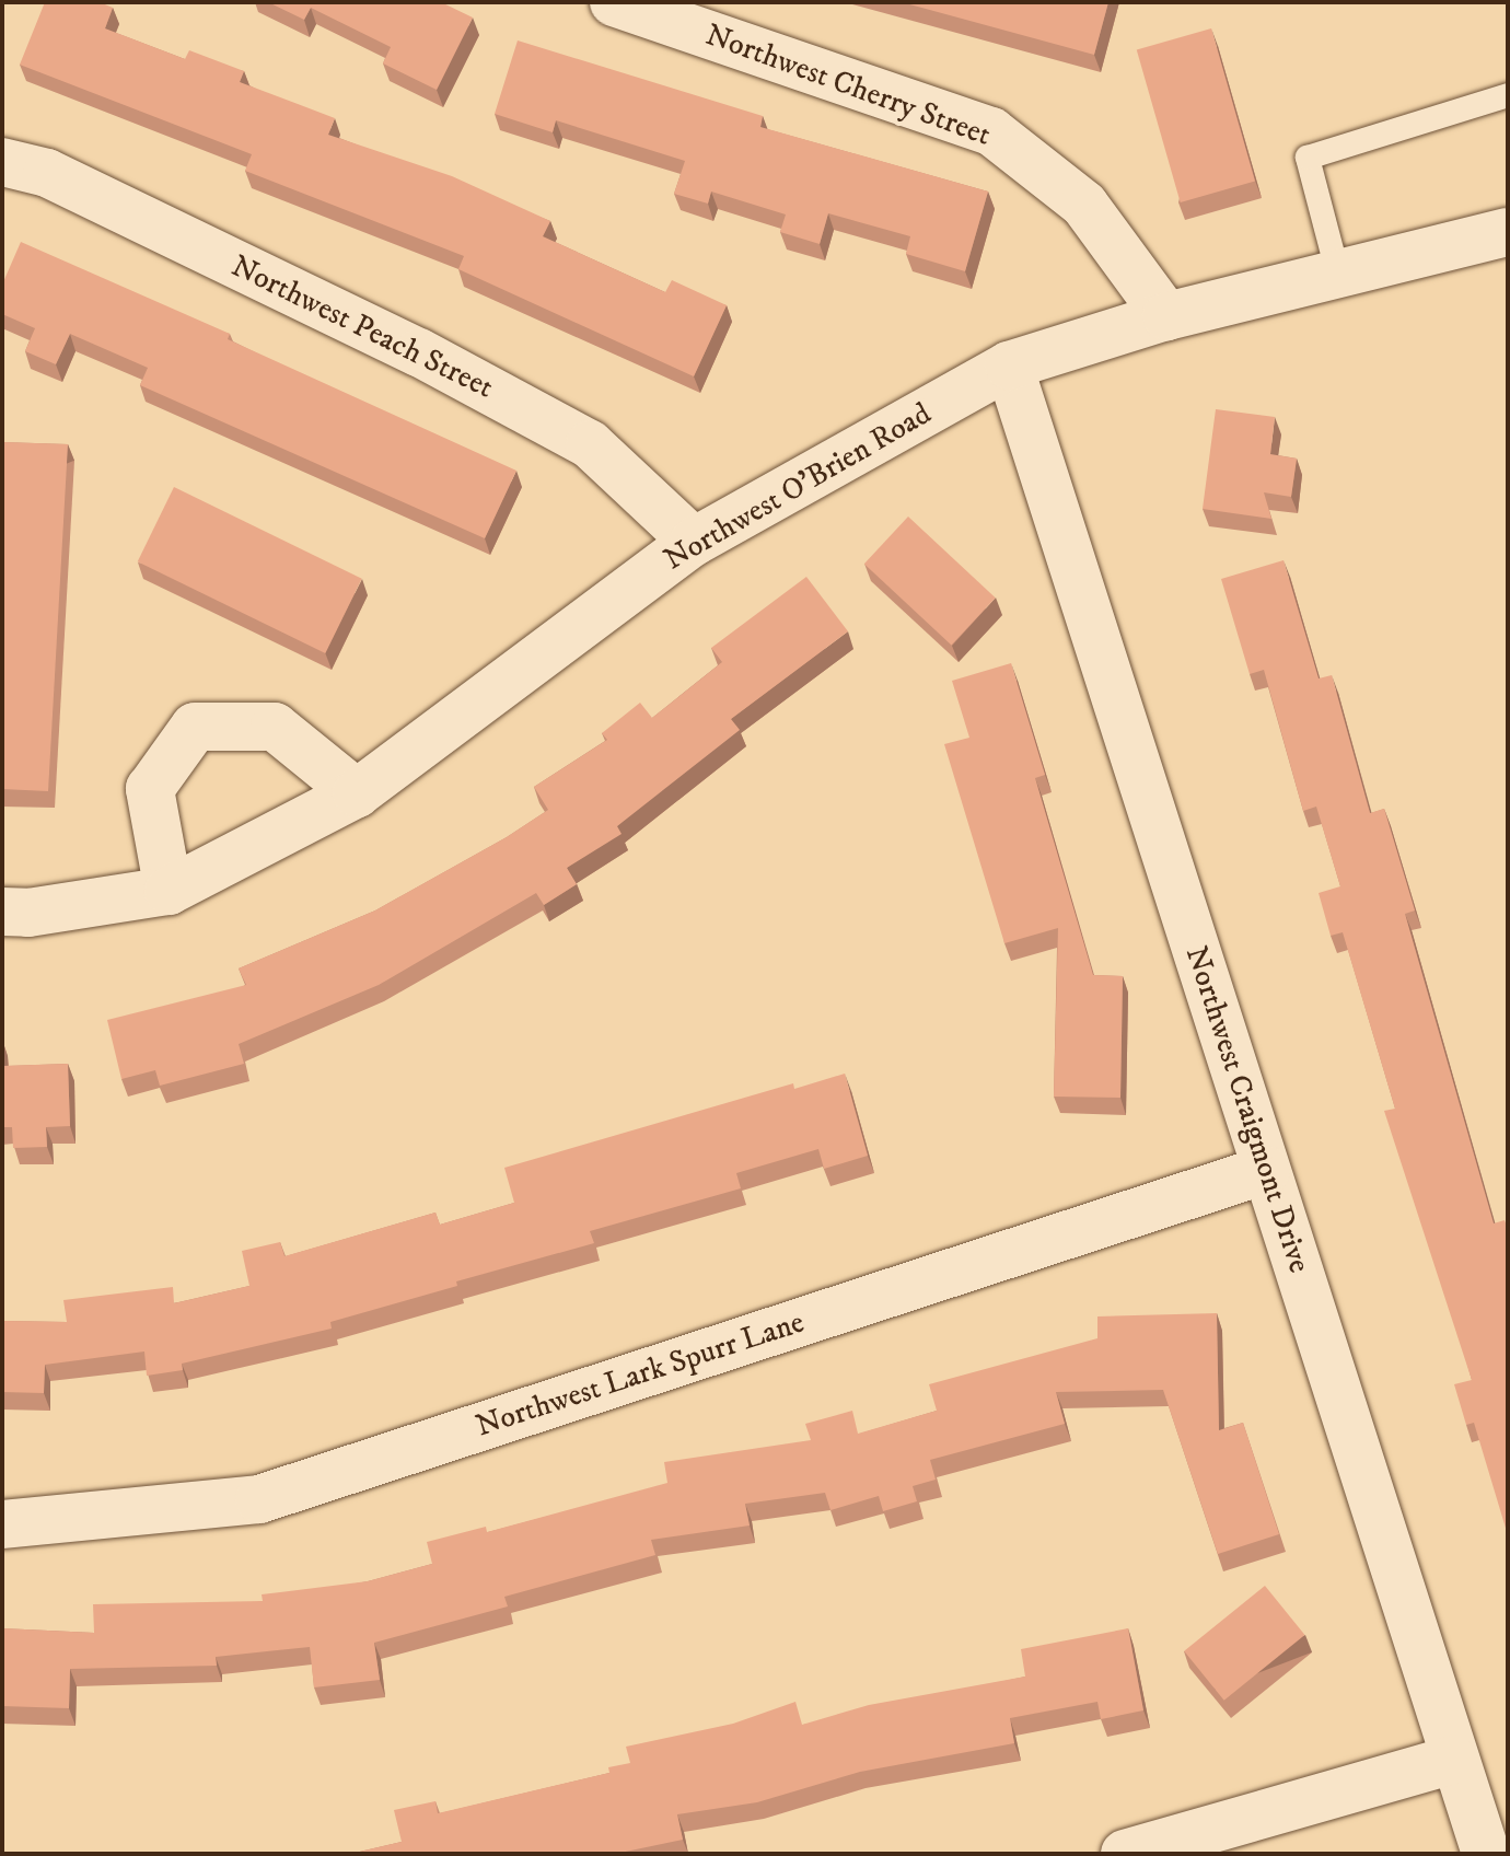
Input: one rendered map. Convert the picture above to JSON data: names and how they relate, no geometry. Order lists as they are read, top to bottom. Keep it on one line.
{"streets":{"street":["Northwest Cherry Street","Northwest Peach Street","Northwest O'Brien Road","Northwest Craigmont Drive","Northwest Lark Spurr Lane"]},"crossings":[["Northwest Cherry Street","Northwest O'Brien Road"],["Northwest Peach Street","Northwest O'Brien Road"],["Northwest O'Brien Road","Northwest Craigmont Drive"],["Northwest Craigmont Drive","Northwest Lark Spurr Lane"]]}
